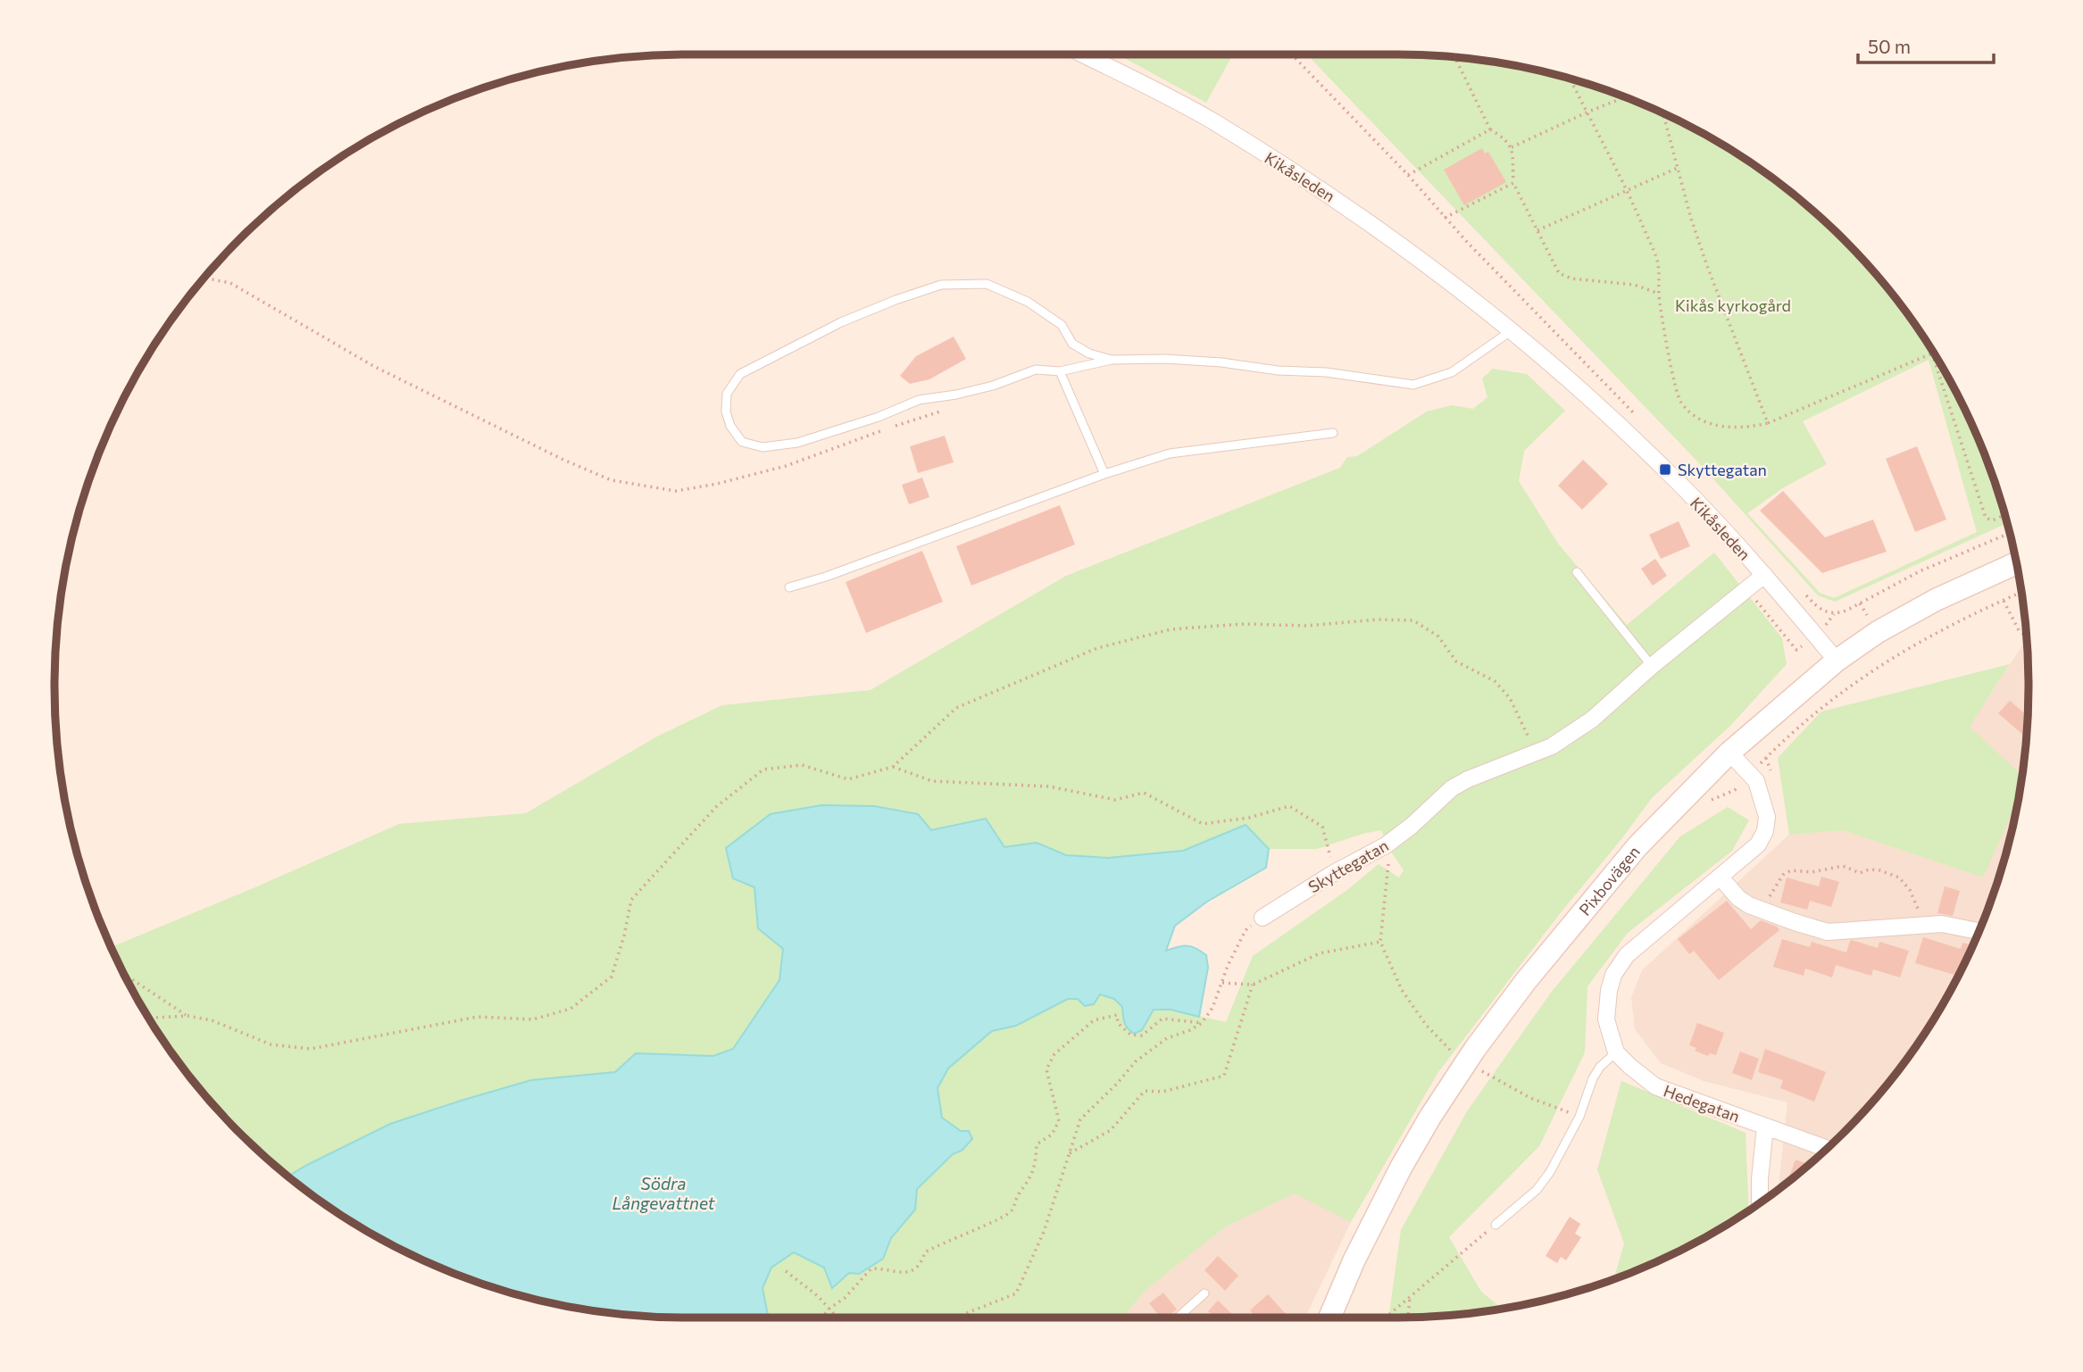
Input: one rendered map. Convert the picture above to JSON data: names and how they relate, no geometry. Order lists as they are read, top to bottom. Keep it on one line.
{"streets":{"street":["Kikåsleden","Skyttegatan","Pixbovägen","Hedegatan"]},"crossings":[["Kikåsleden","Skyttegatan"],["Kikåsleden","Pixbovägen"]],"water":["Södra Långevattnet"],"parks":["Kikås kyrkogård"],"places":{"transit":["Skyttegatan"]},"scale_bar":"50 m"}
